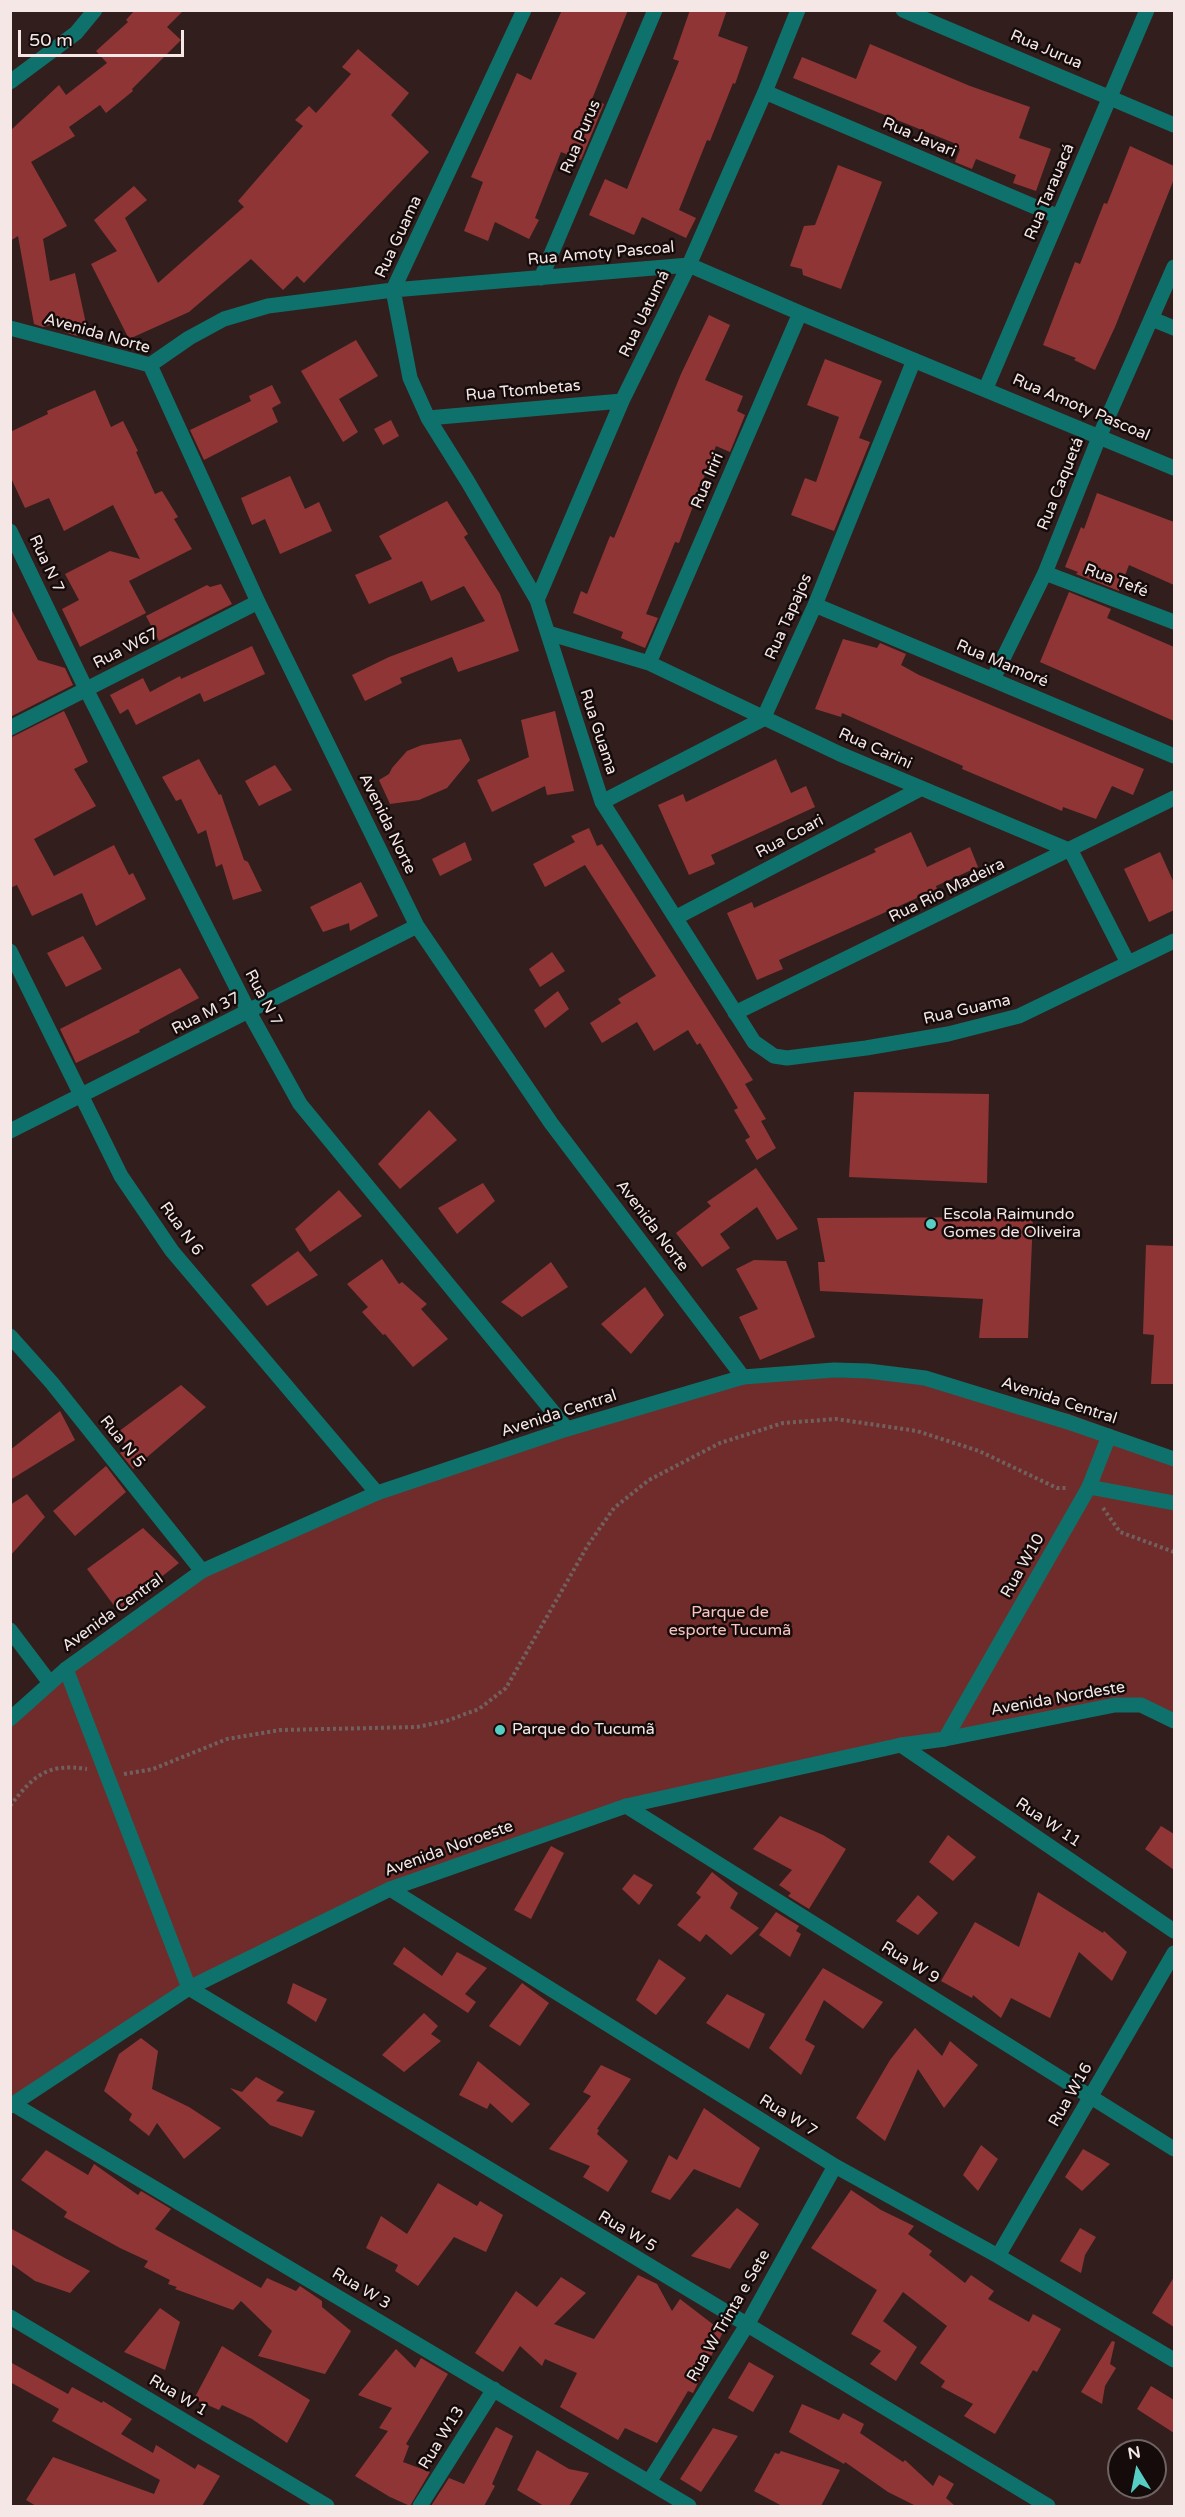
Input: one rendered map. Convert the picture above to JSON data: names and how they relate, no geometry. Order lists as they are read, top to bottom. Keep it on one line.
{"streets":{"street":["Rua Jurua","Rua Purus","Rua Javari","Rua Tarauacá","Rua Guama","Rua Amoty Pascoal","Rua Uatumá","Avenida Norte","Rua Ttombetas","Rua Iriri","Rua Caquetá","Rua N 7","Rua Tefé","Rua Tapajos","Rua W67","Rua Mamoré","Rua Carini","Rua Coari","Rua Rio Madeira","Rua M 37","Rua N 6","Avenida Central","Rua N 5","Rua W10","Avenida Nordeste","Rua W 11","Avenida Noroeste","Rua W 9","Rua W16","Rua W 7","Rua W 5","Rua W 3","Rua W Trinta e Sete","Rua W 1","Rua W13"]},"crossings":[["Rua Jurua","Rua Tarauacá"],["Rua Purus","Rua Amoty Pascoal"],["Rua Javari","Rua Tarauacá"],["Rua Javari","Rua Uatumá"],["Rua Tarauacá","Rua Amoty Pascoal"],["Rua Guama","Rua Amoty Pascoal"],["Rua Guama","Rua Uatumá"],["Rua Guama","Rua Ttombetas"],["Rua Guama","Rua Carini"],["Rua Guama","Rua Coari"],["Rua Guama","Rua Rio Madeira"],["Rua Amoty Pascoal","Rua Uatumá"],["Rua Amoty Pascoal","Avenida Norte"],["Rua Amoty Pascoal","Rua Iriri"],["Rua Amoty Pascoal","Rua Caquetá"],["Rua Amoty Pascoal","Rua Tapajos"],["Rua Uatumá","Rua Ttombetas"],["Avenida Norte","Rua W67"],["Avenida Norte","Rua M 37"],["Avenida Norte","Avenida Central"],["Rua Iriri","Rua Carini"],["Rua Caquetá","Rua Tefé"],["Rua Caquetá","Rua Mamoré"],["Rua N 7","Rua W67"],["Rua N 7","Rua M 37"],["Rua N 7","Avenida Central"],["Rua Tapajos","Rua Mamoré"],["Rua Tapajos","Rua Carini"],["Rua Carini","Rua Coari"],["Rua Carini","Rua Rio Madeira"],["Rua M 37","Rua N 6"],["Rua N 6","Avenida Central"],["Avenida Central","Rua N 5"],["Avenida Central","Rua W10"],["Rua W10","Avenida Nordeste"],["Rua W10","Avenida Noroeste"],["Avenida Nordeste","Avenida Noroeste"],["Rua W 11","Avenida Noroeste"],["Avenida Noroeste","Rua W 9"],["Avenida Noroeste","Rua W 7"],["Avenida Noroeste","Rua W 5"],["Avenida Noroeste","Rua W 3"],["Rua W 9","Rua W16"],["Rua W16","Rua W 7"],["Rua W 7","Rua W Trinta e Sete"],["Rua W 5","Rua W Trinta e Sete"],["Rua W 3","Rua W Trinta e Sete"],["Rua W 3","Rua W13"]],"parks":["Parque de esporte Tucumã"],"places":["Escola Raimundo Gomes de Oliveira","Parque do Tucumã"],"scale_bar":"50 m","north":"top"}
